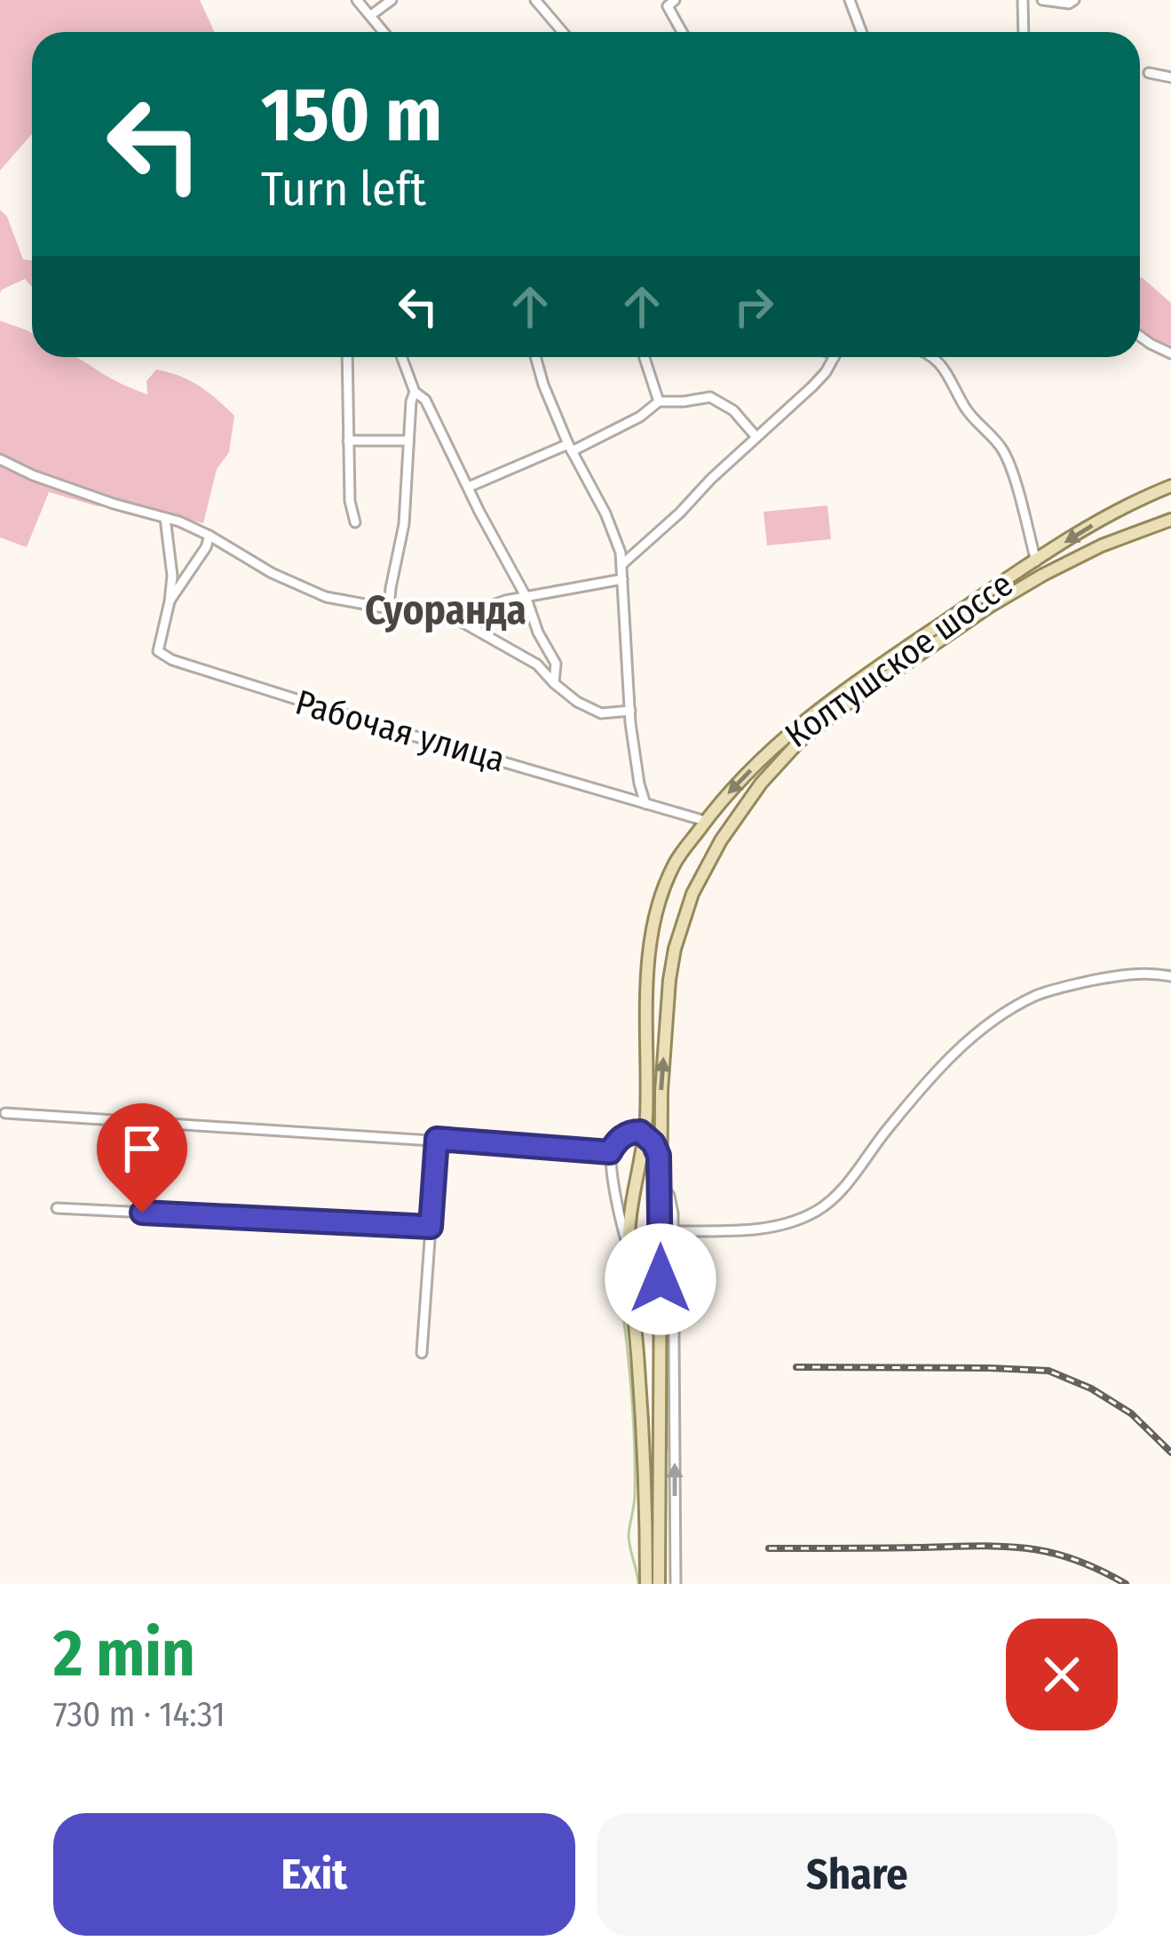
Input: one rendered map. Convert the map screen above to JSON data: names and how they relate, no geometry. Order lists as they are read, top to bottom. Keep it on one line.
{"streets":{"main road":["Колтушское шоссе"],"street":["Рабочая улица"]},"crossings":[["Колтушское шоссе","Рабочая улица"]],"districts":["Суоранда"],"page":{"turn":["150 m","Turn left"],"heading":["2 min","730 m · 14:31"],"buttons":["Exit","Share"]}}
